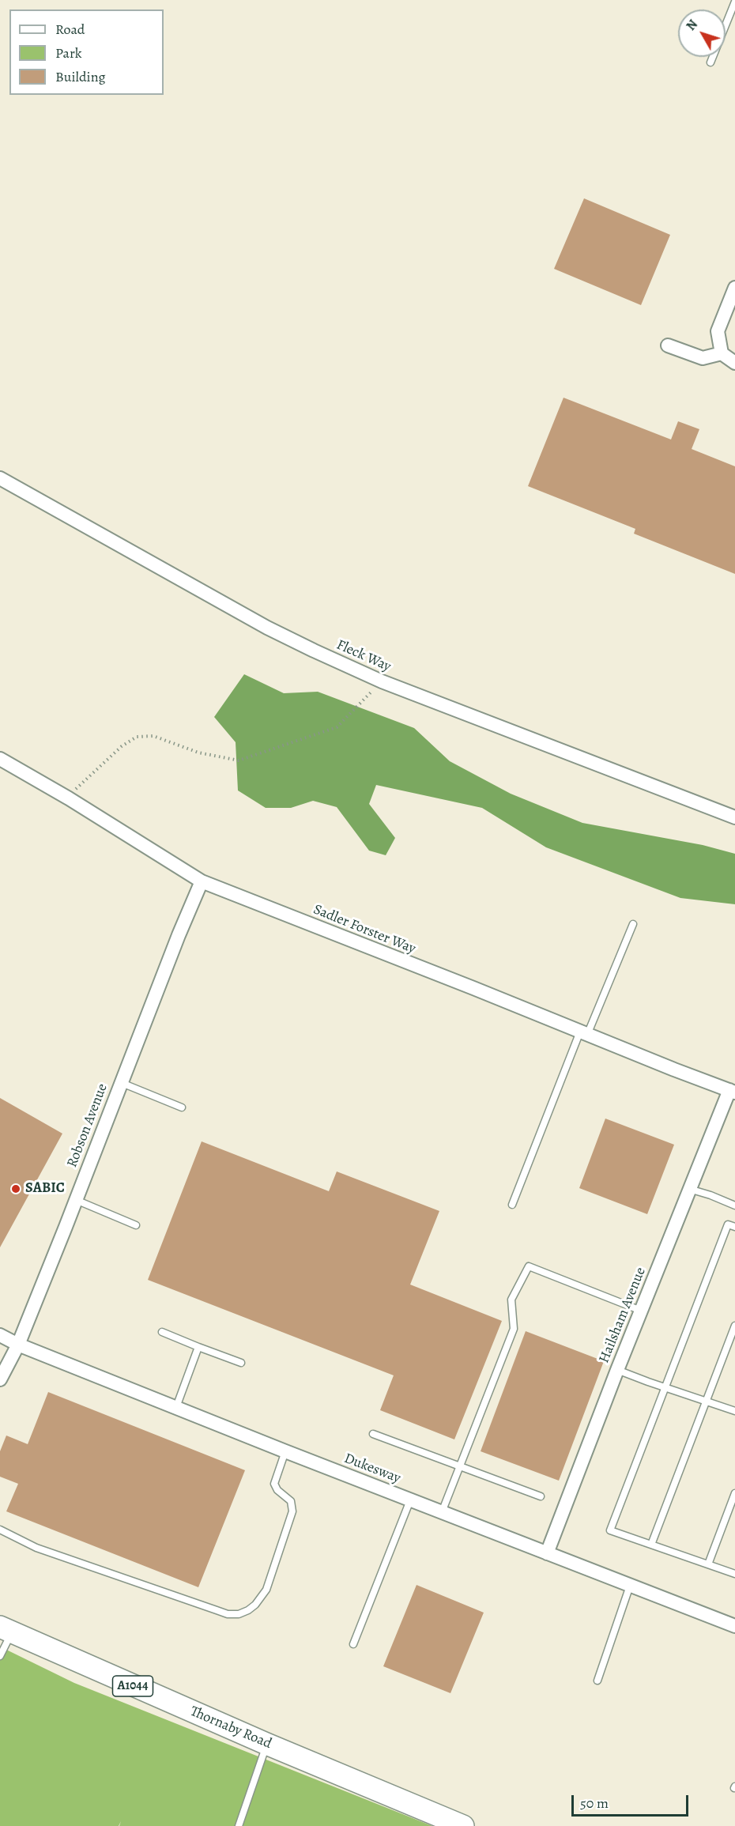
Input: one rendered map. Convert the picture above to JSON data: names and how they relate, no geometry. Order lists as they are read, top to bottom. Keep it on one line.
{"streets":{"main road":["A1044","Thornaby Road"],"street":["Fleck Way","Sadler Forster Way","Robson Avenue","Hailsham Avenue","Dukesway"]},"crossings":[["Sadler Forster Way","Robson Avenue"],["Sadler Forster Way","Hailsham Avenue"],["Robson Avenue","Dukesway"],["Hailsham Avenue","Dukesway"]],"places":["SABIC"],"legend":["Road","Park","Building"],"scale_bar":"50 m","north":"top left"}
